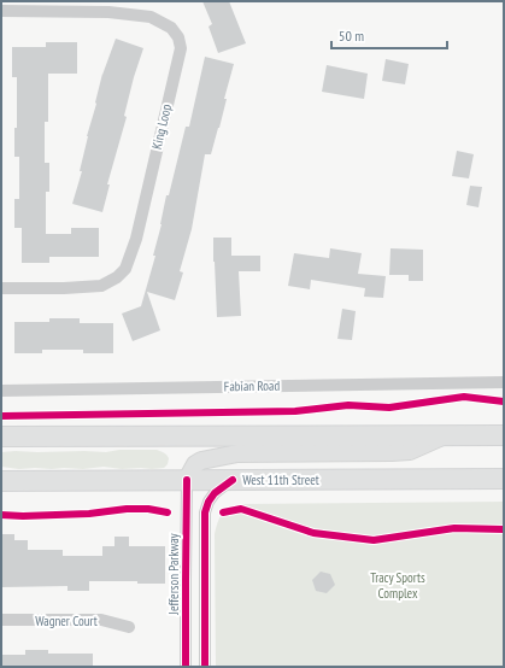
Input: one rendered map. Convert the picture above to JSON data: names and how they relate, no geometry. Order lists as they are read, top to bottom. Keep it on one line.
{"streets":{"main road":["West 11th Street"],"street":["King Loop","Fabian Road","Jefferson Parkway","Wagner Court"]},"crossings":[["West 11th Street","Jefferson Parkway"]],"parks":["Tracy Sports Complex"],"scale_bar":"50 m"}
